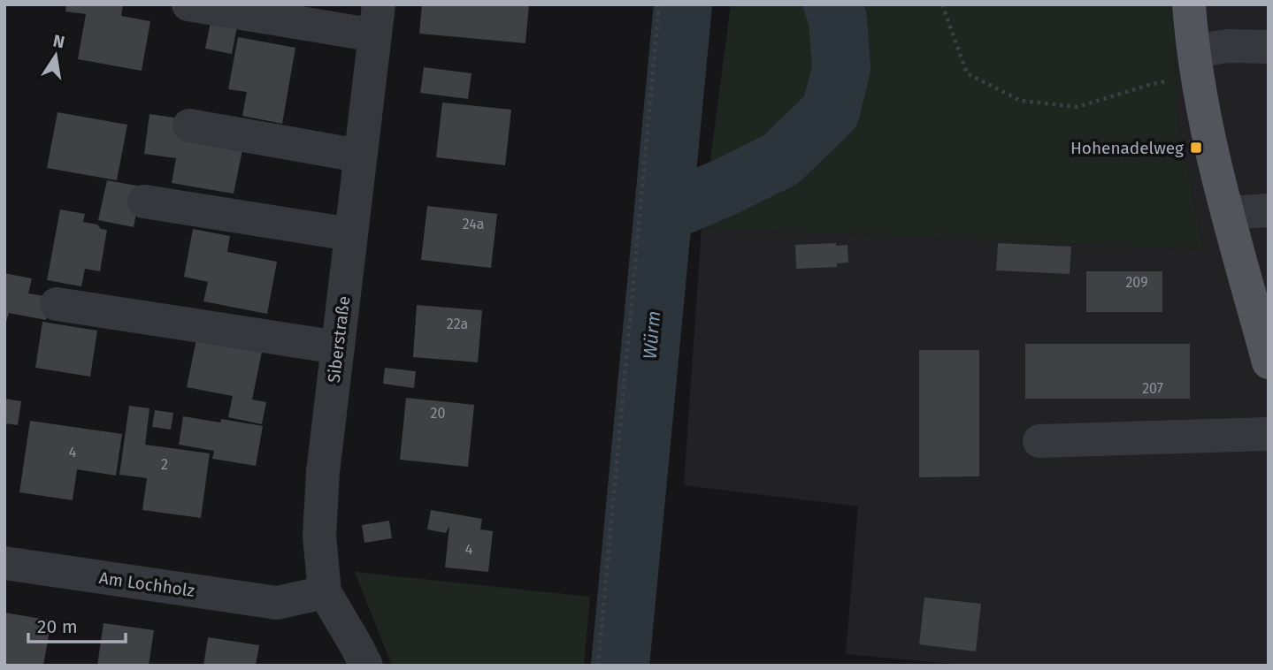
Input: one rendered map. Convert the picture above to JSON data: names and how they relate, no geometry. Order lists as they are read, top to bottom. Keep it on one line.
{"streets":{"street":["Siberstraße","Am Lochholz"]},"crossings":[["Siberstraße","Am Lochholz"]],"water":["Würm"],"places":{"transit":["Hohenadelweg"]},"house_numbers":["24a","209","22a","207","20","4","2","4"],"scale_bar":"20 m","north":"top"}
